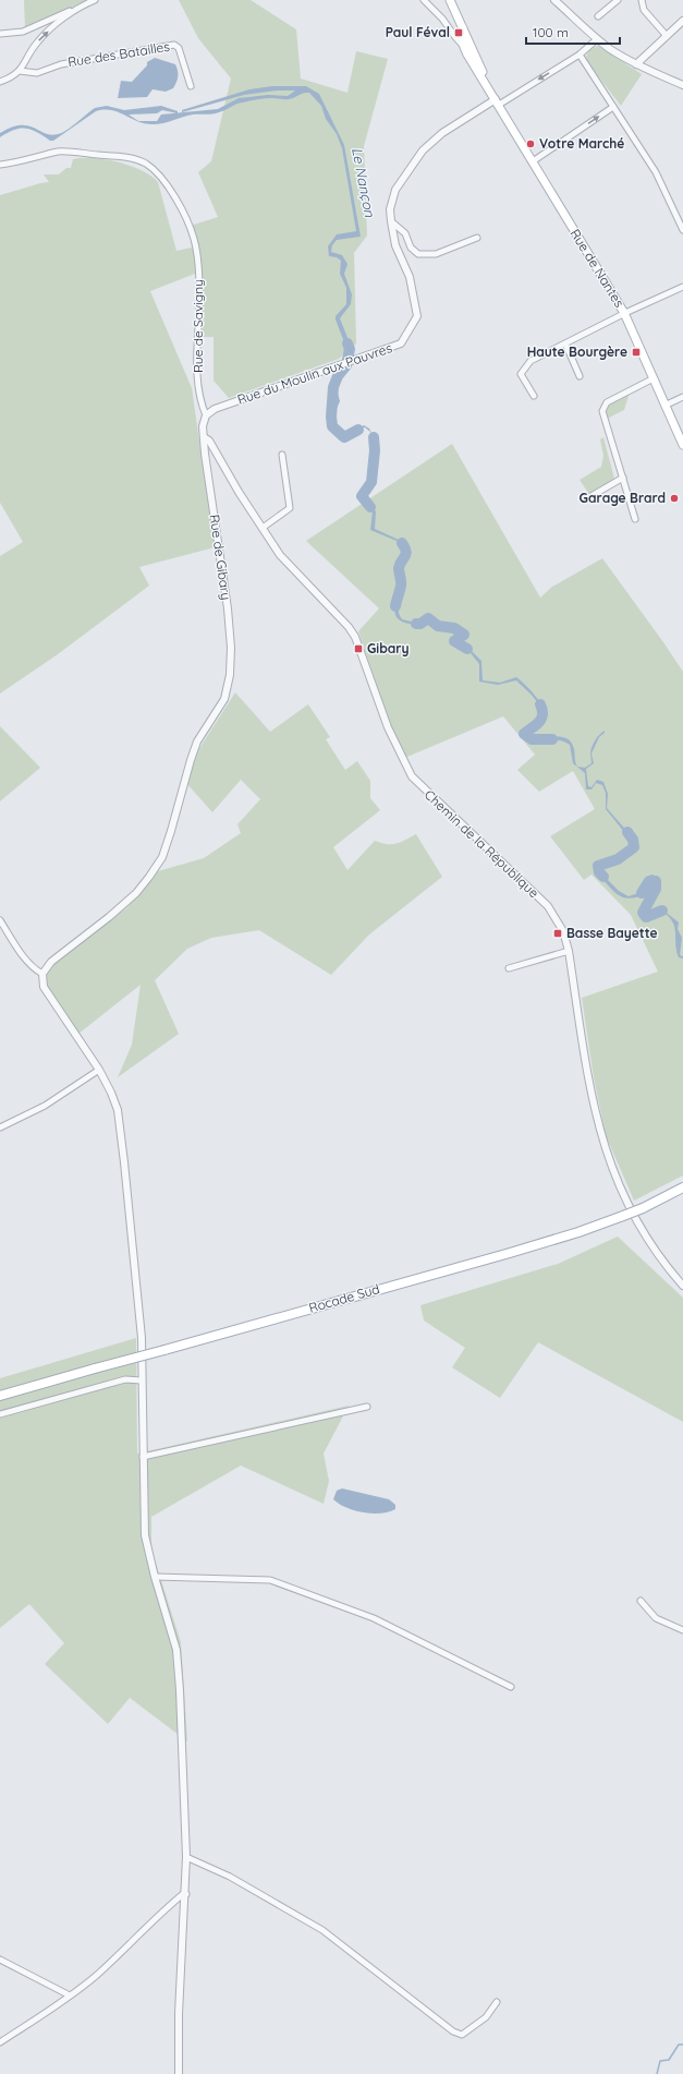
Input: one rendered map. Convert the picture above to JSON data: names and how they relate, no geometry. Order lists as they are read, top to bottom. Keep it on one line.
{"streets":{"main road":["Rue de Nantes","Rocade Sud"],"street":["Rue des Batailles","Rue de Savigny","Rue du Moulin aux Pauvres","Rue de Gibary","Chemin de la République"]},"crossings":[["Rue de Nantes","Rue du Moulin aux Pauvres"],["Rue de Savigny","Rue du Moulin aux Pauvres"],["Rue de Savigny","Rue de Gibary"],["Rue du Moulin aux Pauvres","Rue de Gibary"],["Rue de Gibary","Chemin de la République"]],"water":["Le Nançon"],"places":{"transit":["Paul Féval","Haute Bourgère","Gibary","Basse Bayette"],"other":["Votre Marché","Garage Brard"]},"scale_bar":"100 m"}
